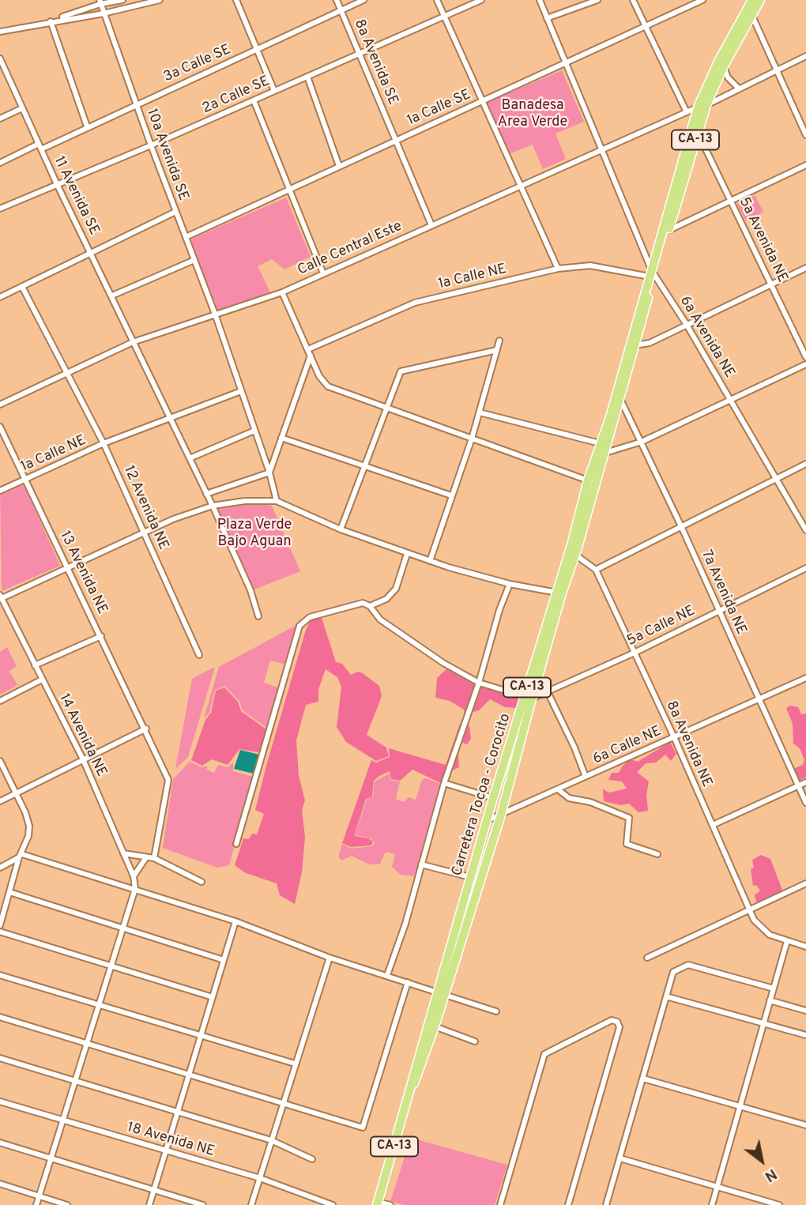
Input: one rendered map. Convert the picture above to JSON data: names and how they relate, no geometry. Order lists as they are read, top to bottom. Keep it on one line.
{"streets":{"main road":["CA-13","Carretera Tocoa - Corocito"],"street":["8a Avenida SE","3a Calle SE","2a Calle SE","1a Calle SE","10a Avenida SE","11 Avenida SE","5a Avenida NE","Calle Central Este","1a Calle NE","6a Avenida NE","12 Avenida NE","13 Avenida NE","7a Avenida NE","5a Calle NE","14 Avenida NE","8a Avenida NE","6a Calle NE","18 Avenida NE"]},"crossings":[["8a Avenida SE","3a Calle SE"],["8a Avenida SE","2a Calle SE"],["8a Avenida SE","1a Calle SE"],["8a Avenida SE","Calle Central Este"],["3a Calle SE","10a Avenida SE"],["3a Calle SE","11 Avenida SE"],["2a Calle SE","10a Avenida SE"],["2a Calle SE","11 Avenida SE"],["1a Calle SE","10a Avenida SE"],["1a Calle SE","6a Avenida NE"],["CA-13","5a Avenida NE"],["CA-13","Calle Central Este"],["CA-13","1a Calle NE"],["CA-13","6a Avenida NE"],["CA-13","Carretera Tocoa - Corocito"],["10a Avenida SE","Calle Central Este"],["10a Avenida SE","1a Calle NE"],["11 Avenida SE","Calle Central Este"],["11 Avenida SE","1a Calle NE"],["Calle Central Este","6a Avenida NE"],["Calle Central Este","12 Avenida NE"],["1a Calle NE","6a Avenida NE"],["1a Calle NE","12 Avenida NE"],["1a Calle NE","13 Avenida NE"],["1a Calle NE","Carretera Tocoa - Corocito"],["6a Avenida NE","Carretera Tocoa - Corocito"],["7a Avenida NE","5a Calle NE"],["7a Avenida NE","6a Calle NE"],["7a Avenida NE","Carretera Tocoa - Corocito"],["5a Calle NE","8a Avenida NE"],["5a Calle NE","Carretera Tocoa - Corocito"],["8a Avenida NE","6a Calle NE"],["6a Calle NE","Carretera Tocoa - Corocito"]],"parks":["Banadesa Area Verde","Plaza Verde Bajo Aguan"],"north":"bottom right"}
